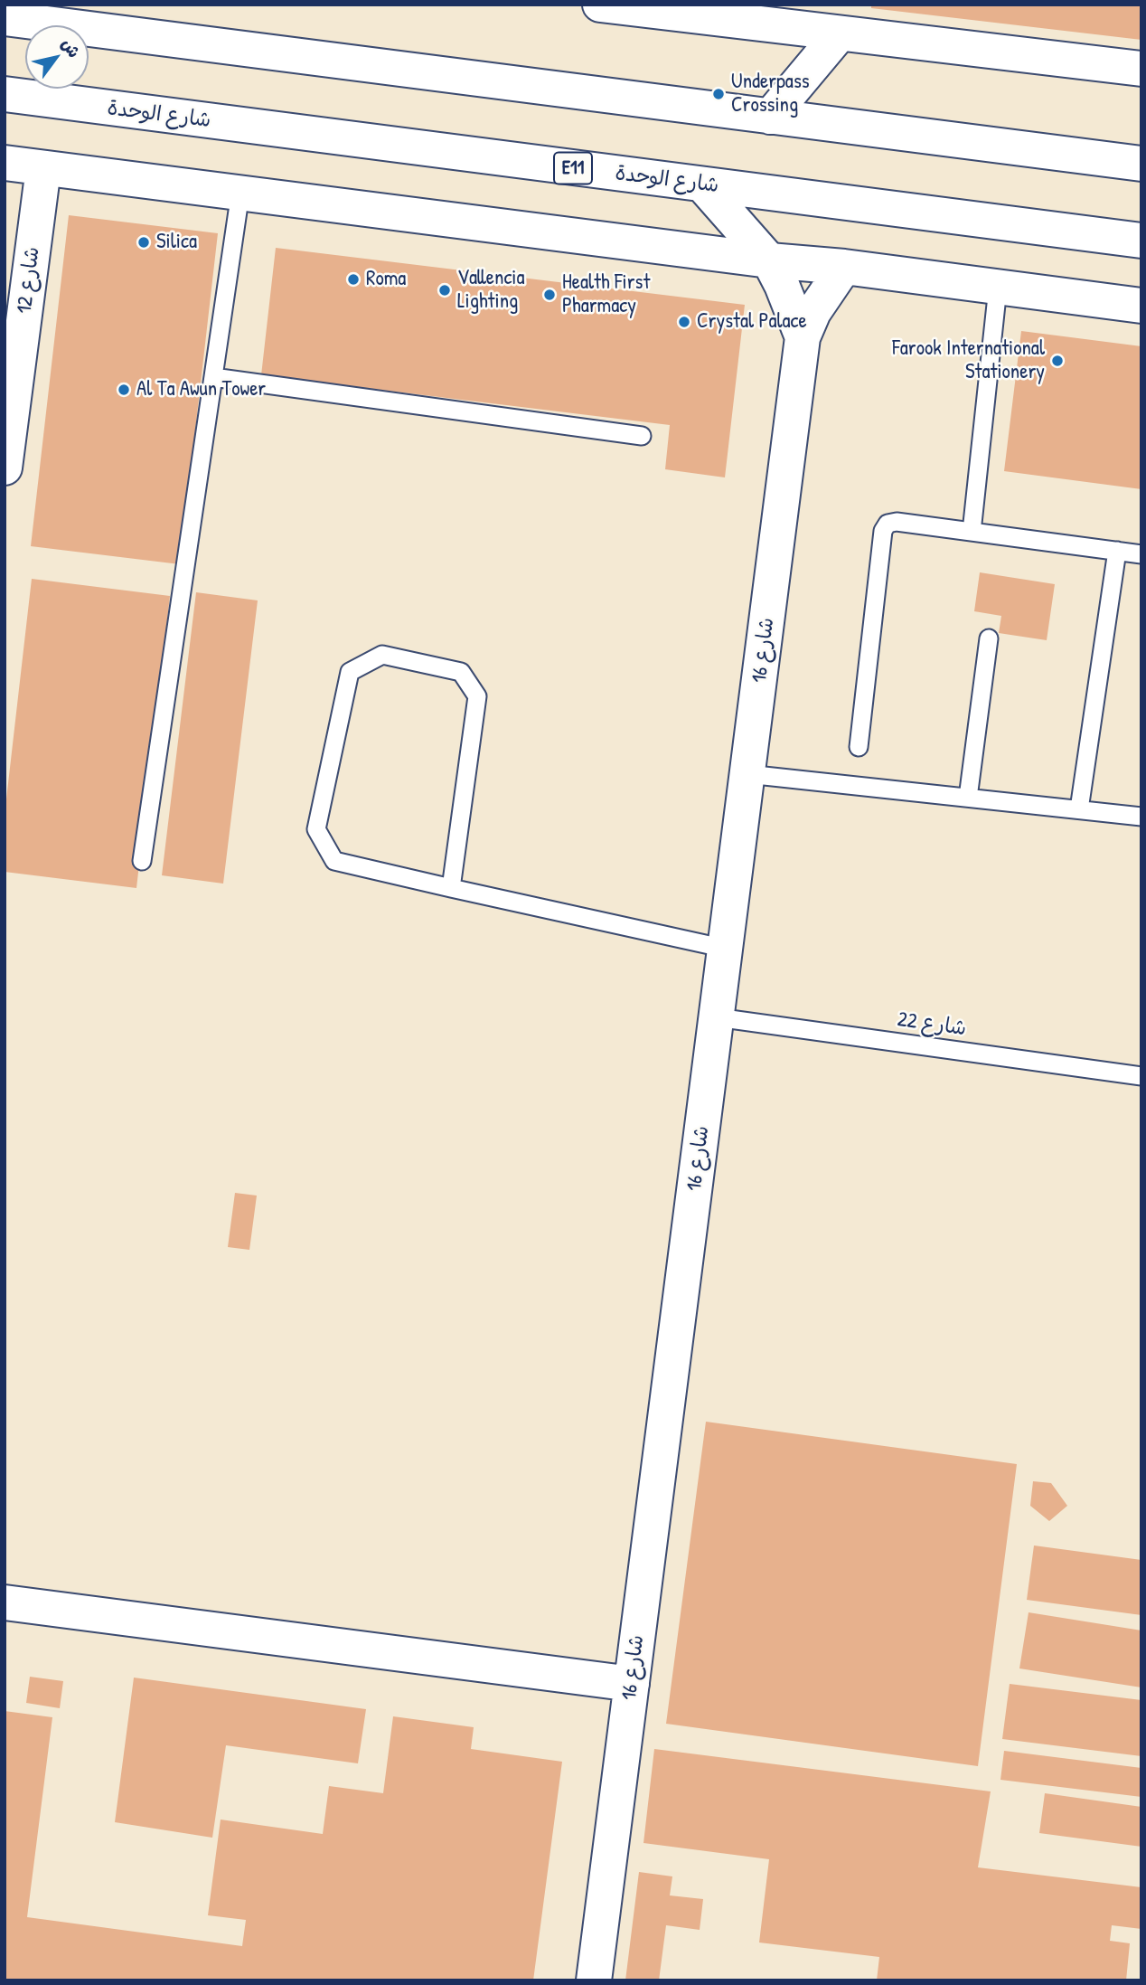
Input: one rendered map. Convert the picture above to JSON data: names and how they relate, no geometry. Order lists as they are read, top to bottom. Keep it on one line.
{"streets":{"main road":["شارع الوحدة","E11","شارع 12","شارع 16"],"lane":["شارع 22"]},"crossings":[["شارع 16","شارع 22"]],"places":["Underpass Crossing","Silica","Roma","Vallencia Lighting","Health First Pharmacy","Crystal Palace","Farook International Stationery","Al Ta Awun Tower"],"north":"top right"}
